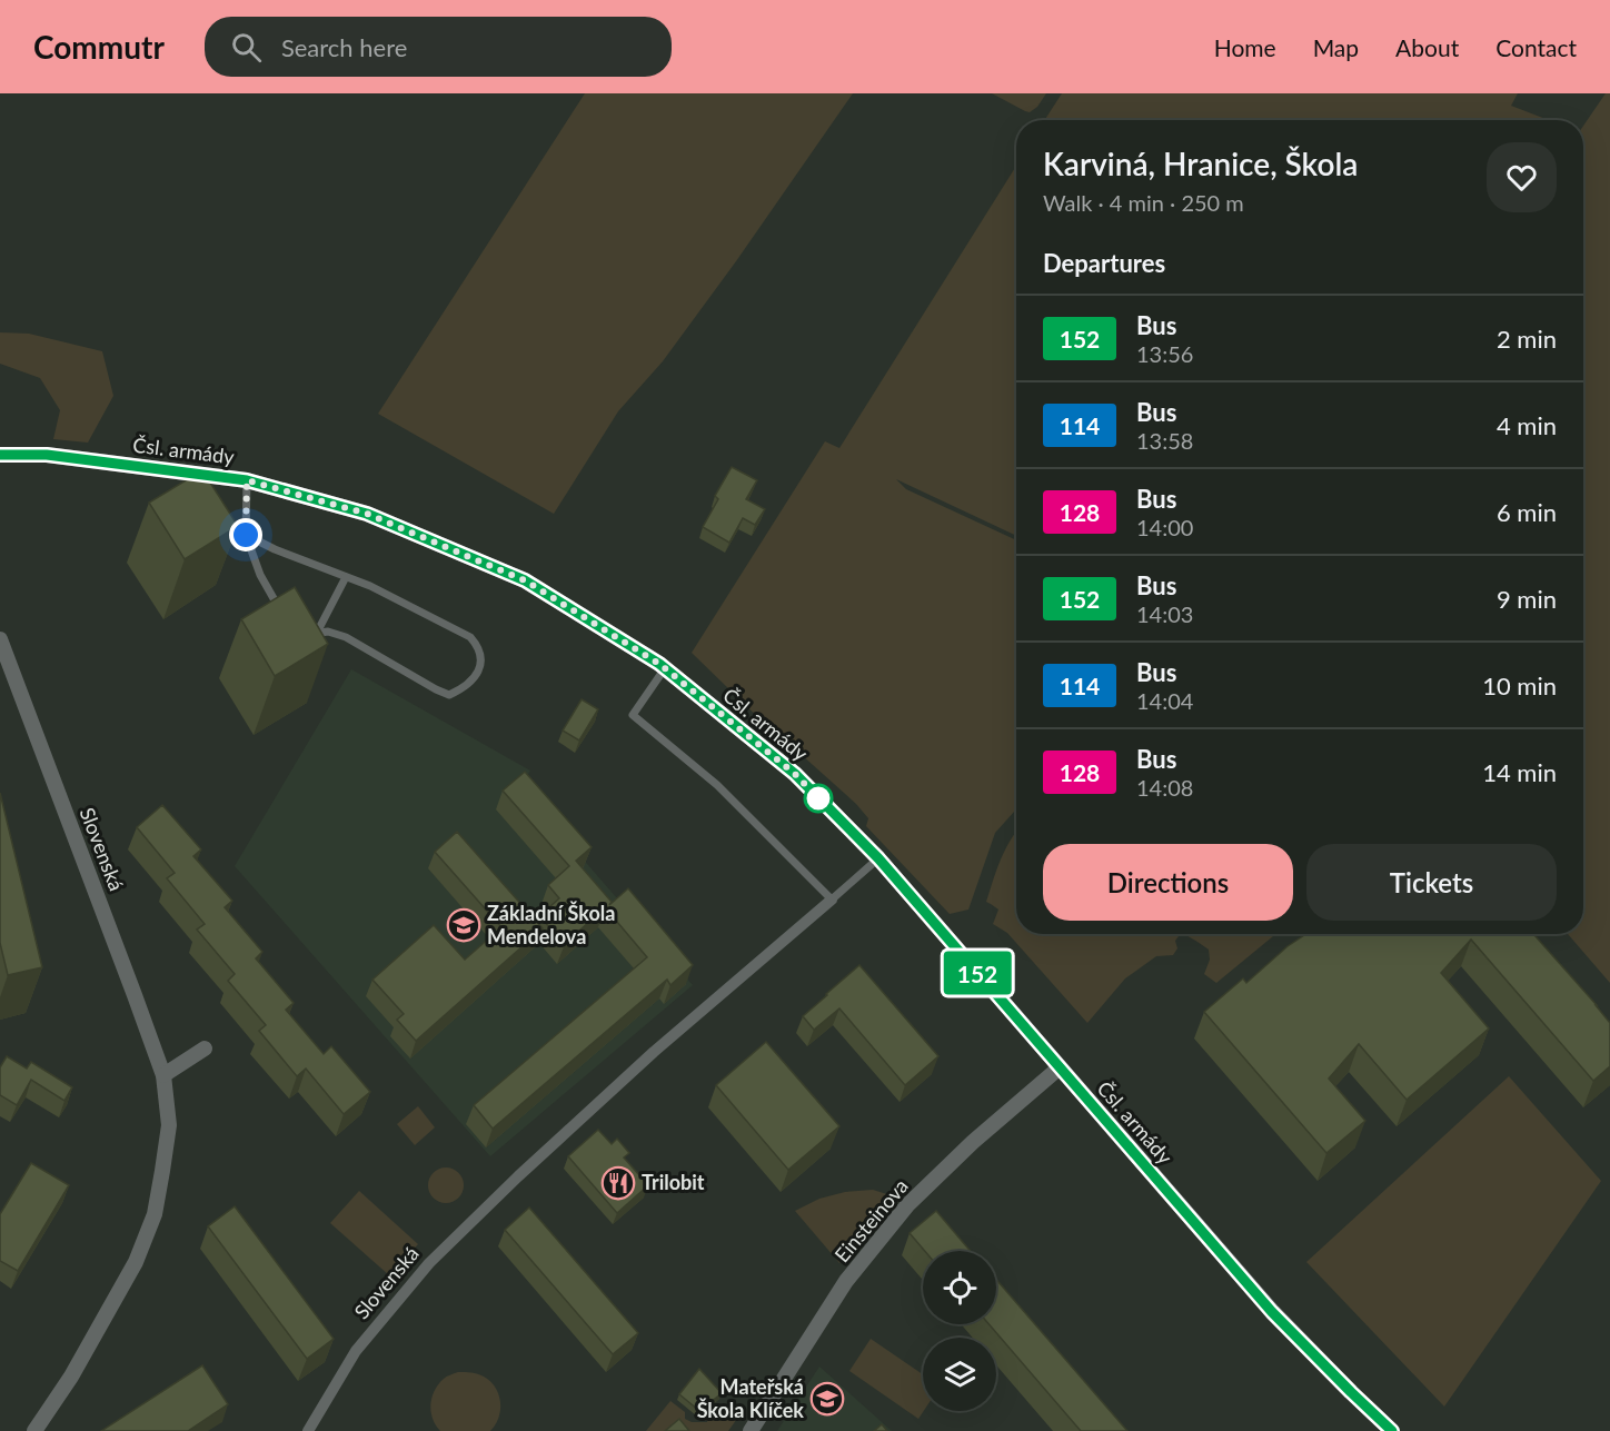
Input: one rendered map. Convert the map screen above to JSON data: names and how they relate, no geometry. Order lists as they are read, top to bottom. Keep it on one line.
{"streets":{"street":["Čsl. armády","Slovenská","Einsteinova"]},"crossings":[["Čsl. armády","Einsteinova"]],"places":{"school or university":["Základní Škola Mendelova","Mateřská Škola Klíček"],"restaurant":["Trilobit"]},"lines":["bus line 152"],"page":{"header":"Commutr","search":"Search here","nav":["Home","Map","About","Contact"],"on_map":"152","heading":[["Karviná, Hranice, Škola","Walk · 4 min · 250 m"],"Departures"],"list":[{"mark":"152","name":"Bus","note":"13:56","value":"2 min"},{"mark":"114","name":"Bus","note":"13:58","value":"4 min"},{"mark":"128","name":"Bus","note":"14:00","value":"6 min"},{"mark":"152","name":"Bus","note":"14:03","value":"9 min"},{"mark":"114","name":"Bus","note":"14:04","value":"10 min"},{"mark":"128","name":"Bus","note":"14:08","value":"14 min"}],"buttons":["Directions","Tickets"]}}
